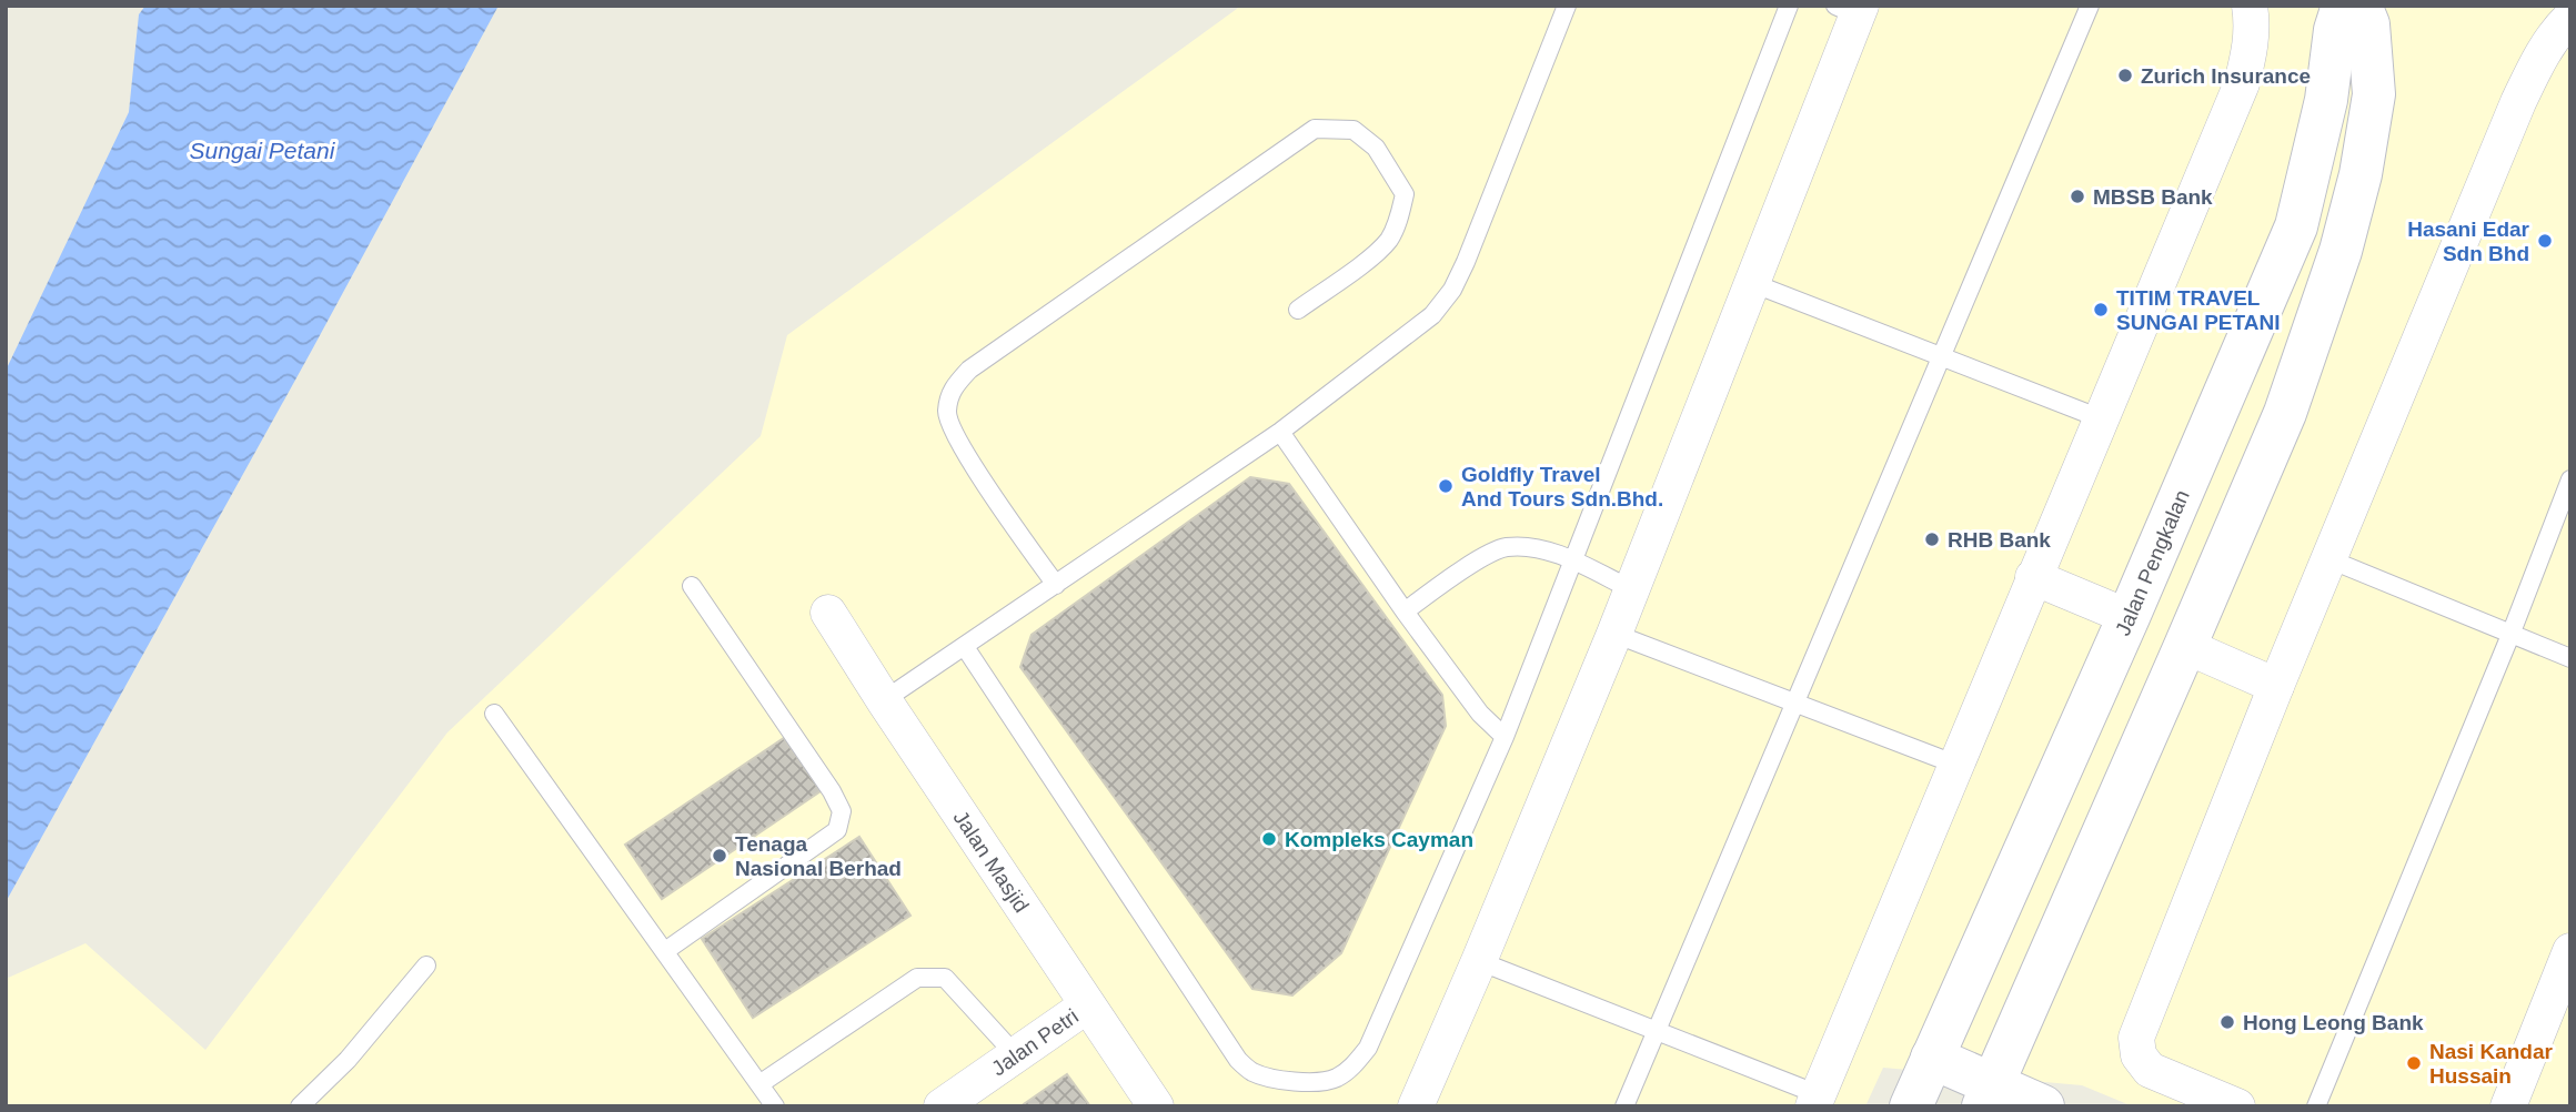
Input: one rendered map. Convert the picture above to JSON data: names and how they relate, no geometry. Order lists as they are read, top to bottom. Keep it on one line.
{"streets":{"main road":["Jalan Pengkalan"],"street":["Jalan Masjid","Jalan Petri"]},"crossings":[["Jalan Masjid","Jalan Petri"]],"water":["Sungai Petani"],"places":["Zurich Insurance","MBSB Bank","Hasani Edar Sdn Bhd","TITIM TRAVEL SUNGAI PETANI","Goldfly Travel And Tours Sdn.Bhd.","RHB Bank","Kompleks Cayman","Tenaga Nasional Berhad","Hong Leong Bank","Nasi Kandar Hussain"]}
